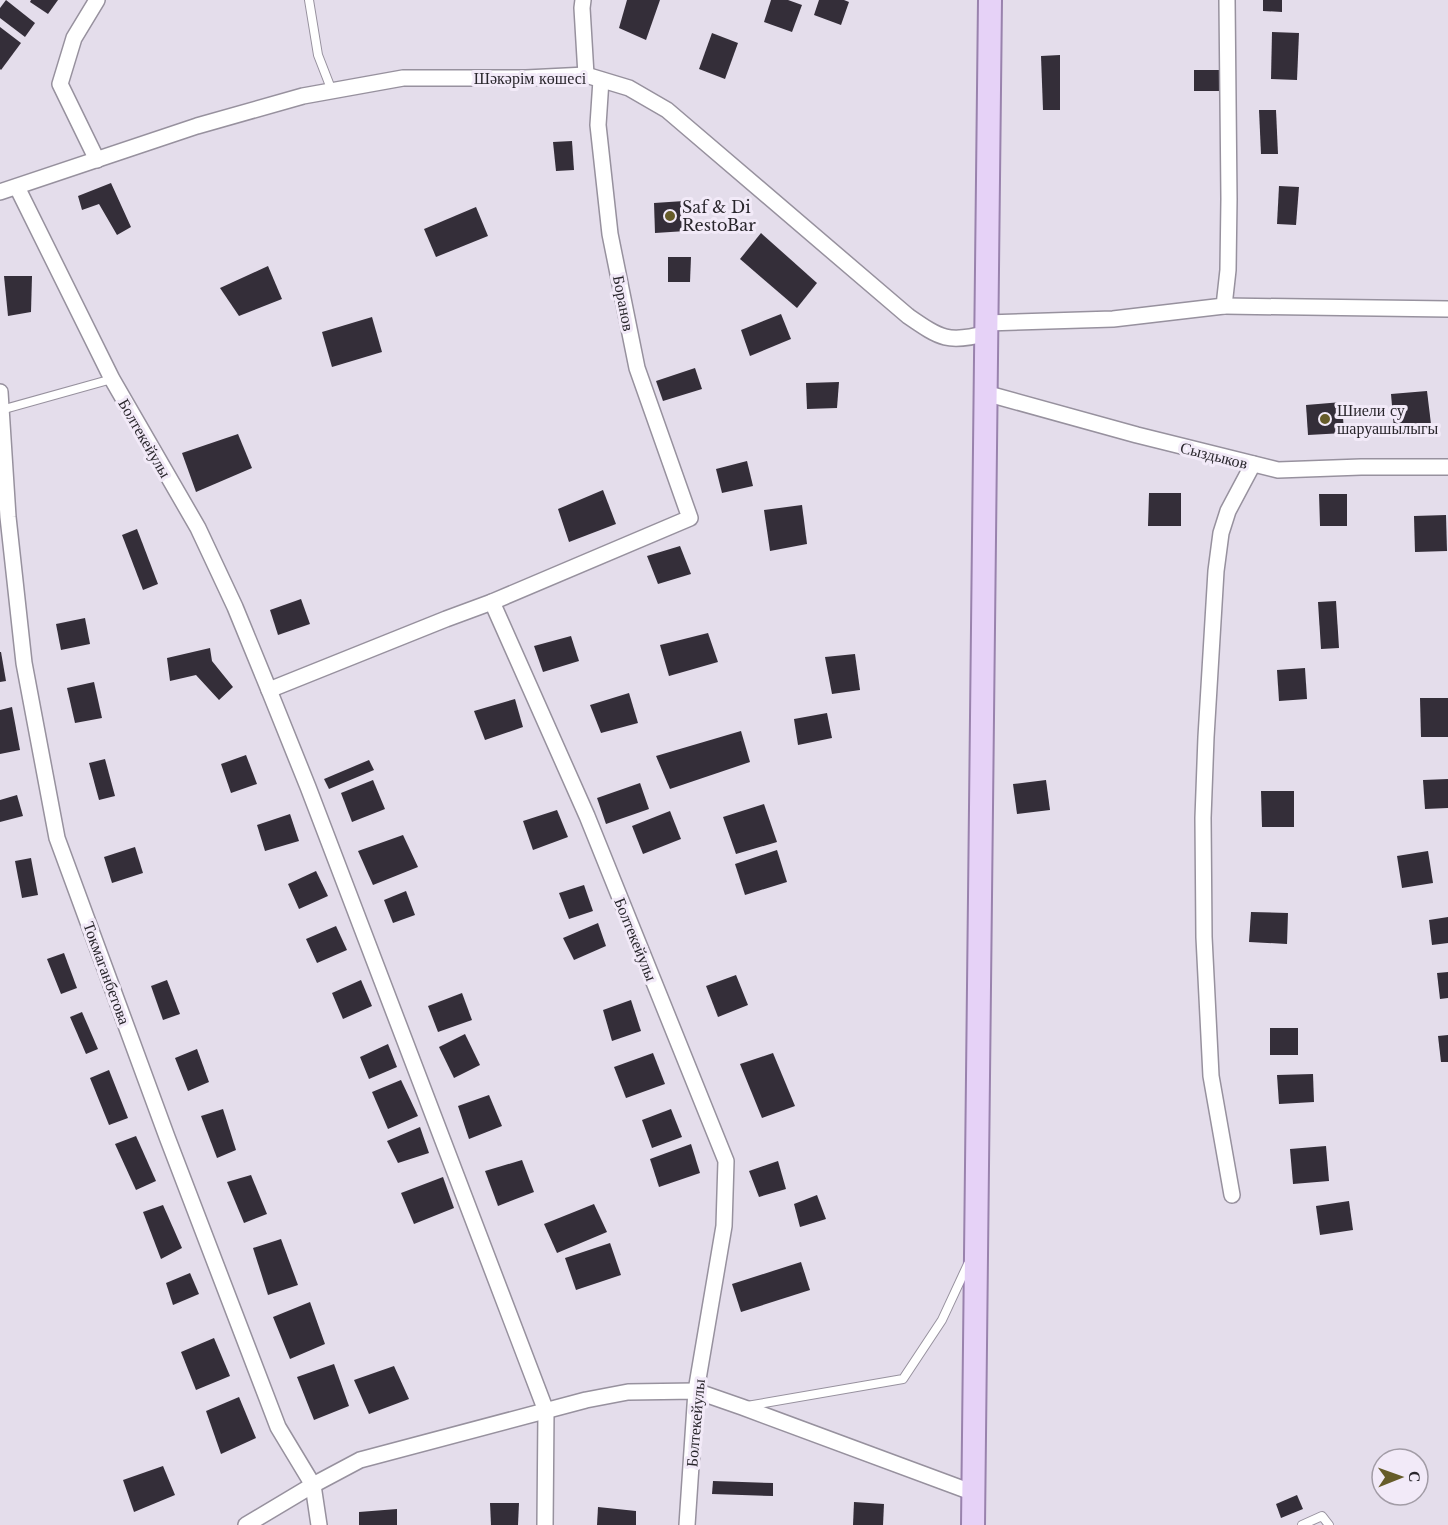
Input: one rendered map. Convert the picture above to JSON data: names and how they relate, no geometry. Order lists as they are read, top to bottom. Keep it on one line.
{"streets":{"street":["Шәкәрім көшесі","Боранов","Болтекейулы","Сыздыков","Токмаганбетова"]},"crossings":[["Шәкәрім көшесі","Боранов"],["Шәкәрім көшесі","Болтекейулы"],["Боранов","Болтекейулы"]],"places":["Saf & Di RestoBar","Шиели су шаруашылыгы"],"north":"right"}
